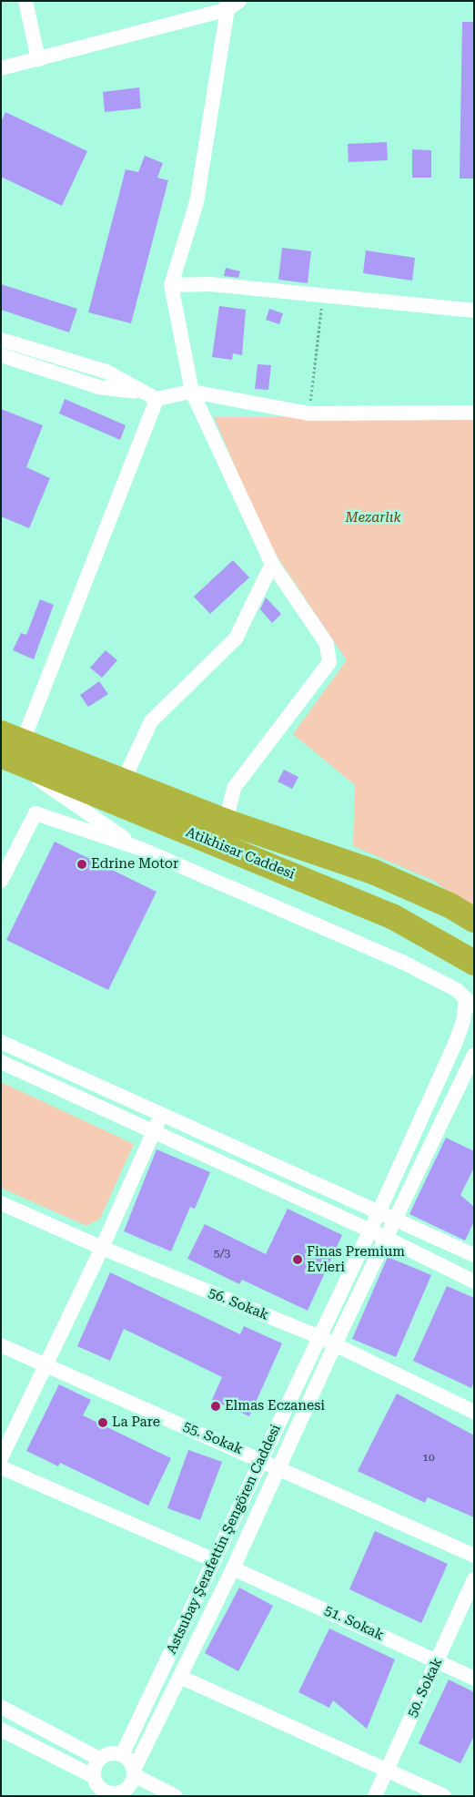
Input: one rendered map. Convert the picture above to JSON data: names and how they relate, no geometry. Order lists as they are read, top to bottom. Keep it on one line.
{"streets":{"highway":["Atikhisar Caddesi"],"street":["56. Sokak","55. Sokak","Astsubay Şerafettin Şengören Caddesi","51. Sokak","50. Sokak"]},"crossings":[["56. Sokak","Astsubay Şerafettin Şengören Caddesi"],["55. Sokak","Astsubay Şerafettin Şengören Caddesi"],["Astsubay Şerafettin Şengören Caddesi","51. Sokak"],["51. Sokak","50. Sokak"]],"parks":["Mezarlık"],"places":["Edrine Motor","Finas Premium Evleri","Elmas Eczanesi","La Pare"],"house_numbers":["5/3","10"]}
